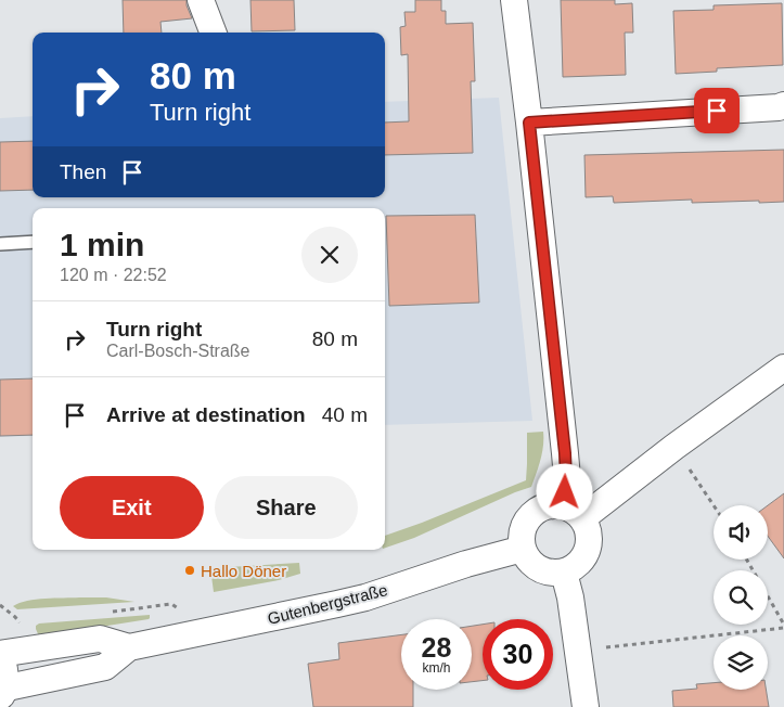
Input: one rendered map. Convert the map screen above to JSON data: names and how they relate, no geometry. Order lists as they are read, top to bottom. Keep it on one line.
{"streets":{"street":["Gutenbergstraße"]},"places":["Hallo Döner"],"page":{"turn":["80 m","Turn right"],"then":"Then","heading":["1 min","120 m · 22:52"],"list":[{"name":"Turn right","note":"Carl-Bosch-Straße","value":"80 m"},{"name":"Arrive at destination","value":"40 m"}],"buttons":["Exit","Share"],"speed":"28 km/h","limit":"30"}}
